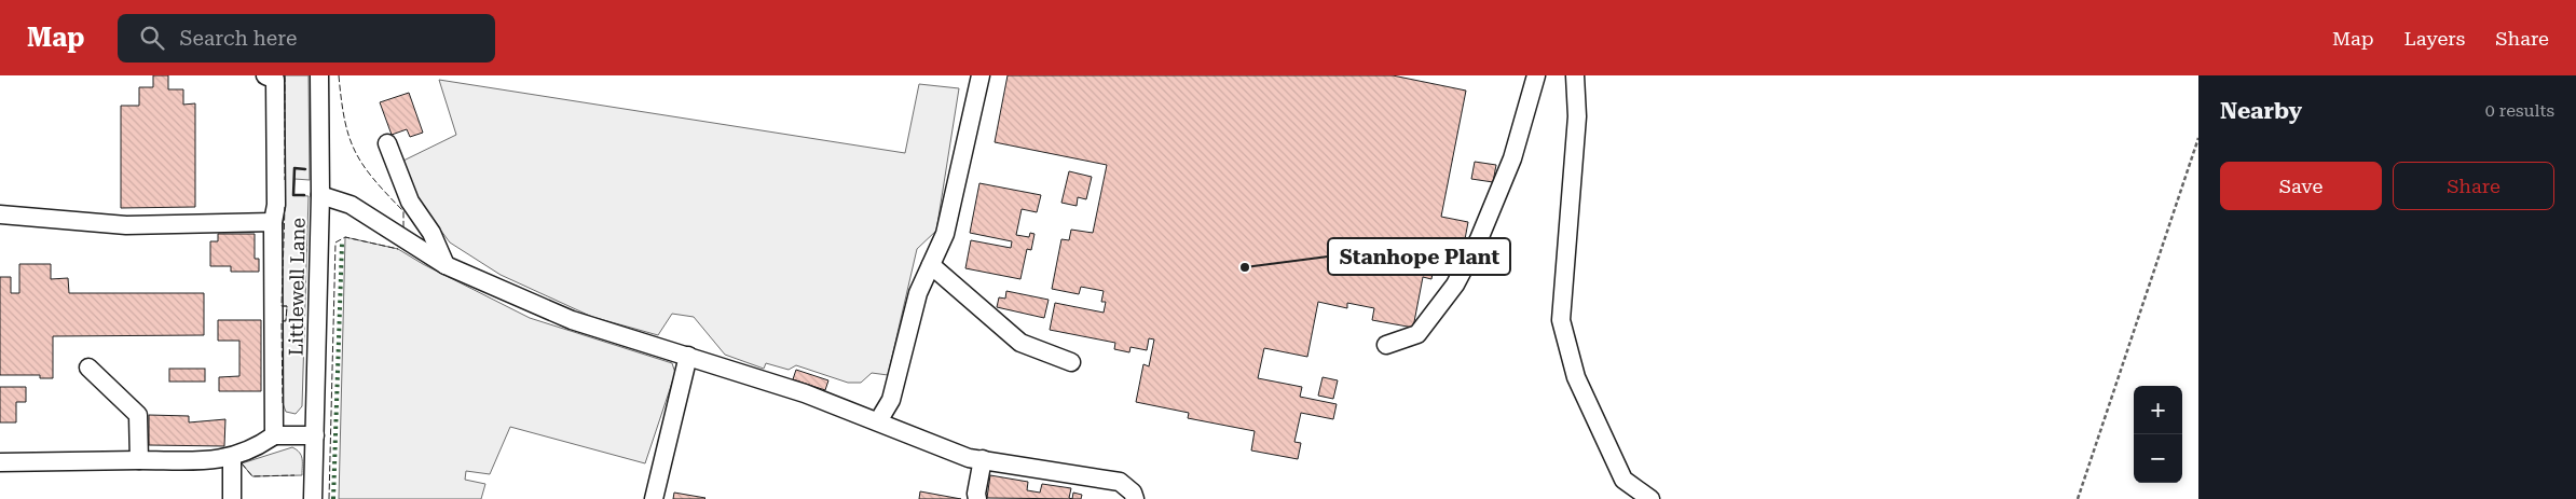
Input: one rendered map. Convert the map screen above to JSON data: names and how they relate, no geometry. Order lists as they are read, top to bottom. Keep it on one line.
{"streets":{"street":["Littlewell Lane"]},"places":["Stanhope Plant"],"page":{"header":"Map","search":"Search here","nav":["Map","Layers","Share"],"heading":["Nearby","0 results"],"buttons":["Save","Share"],"map_buttons":["+","−"]}}
